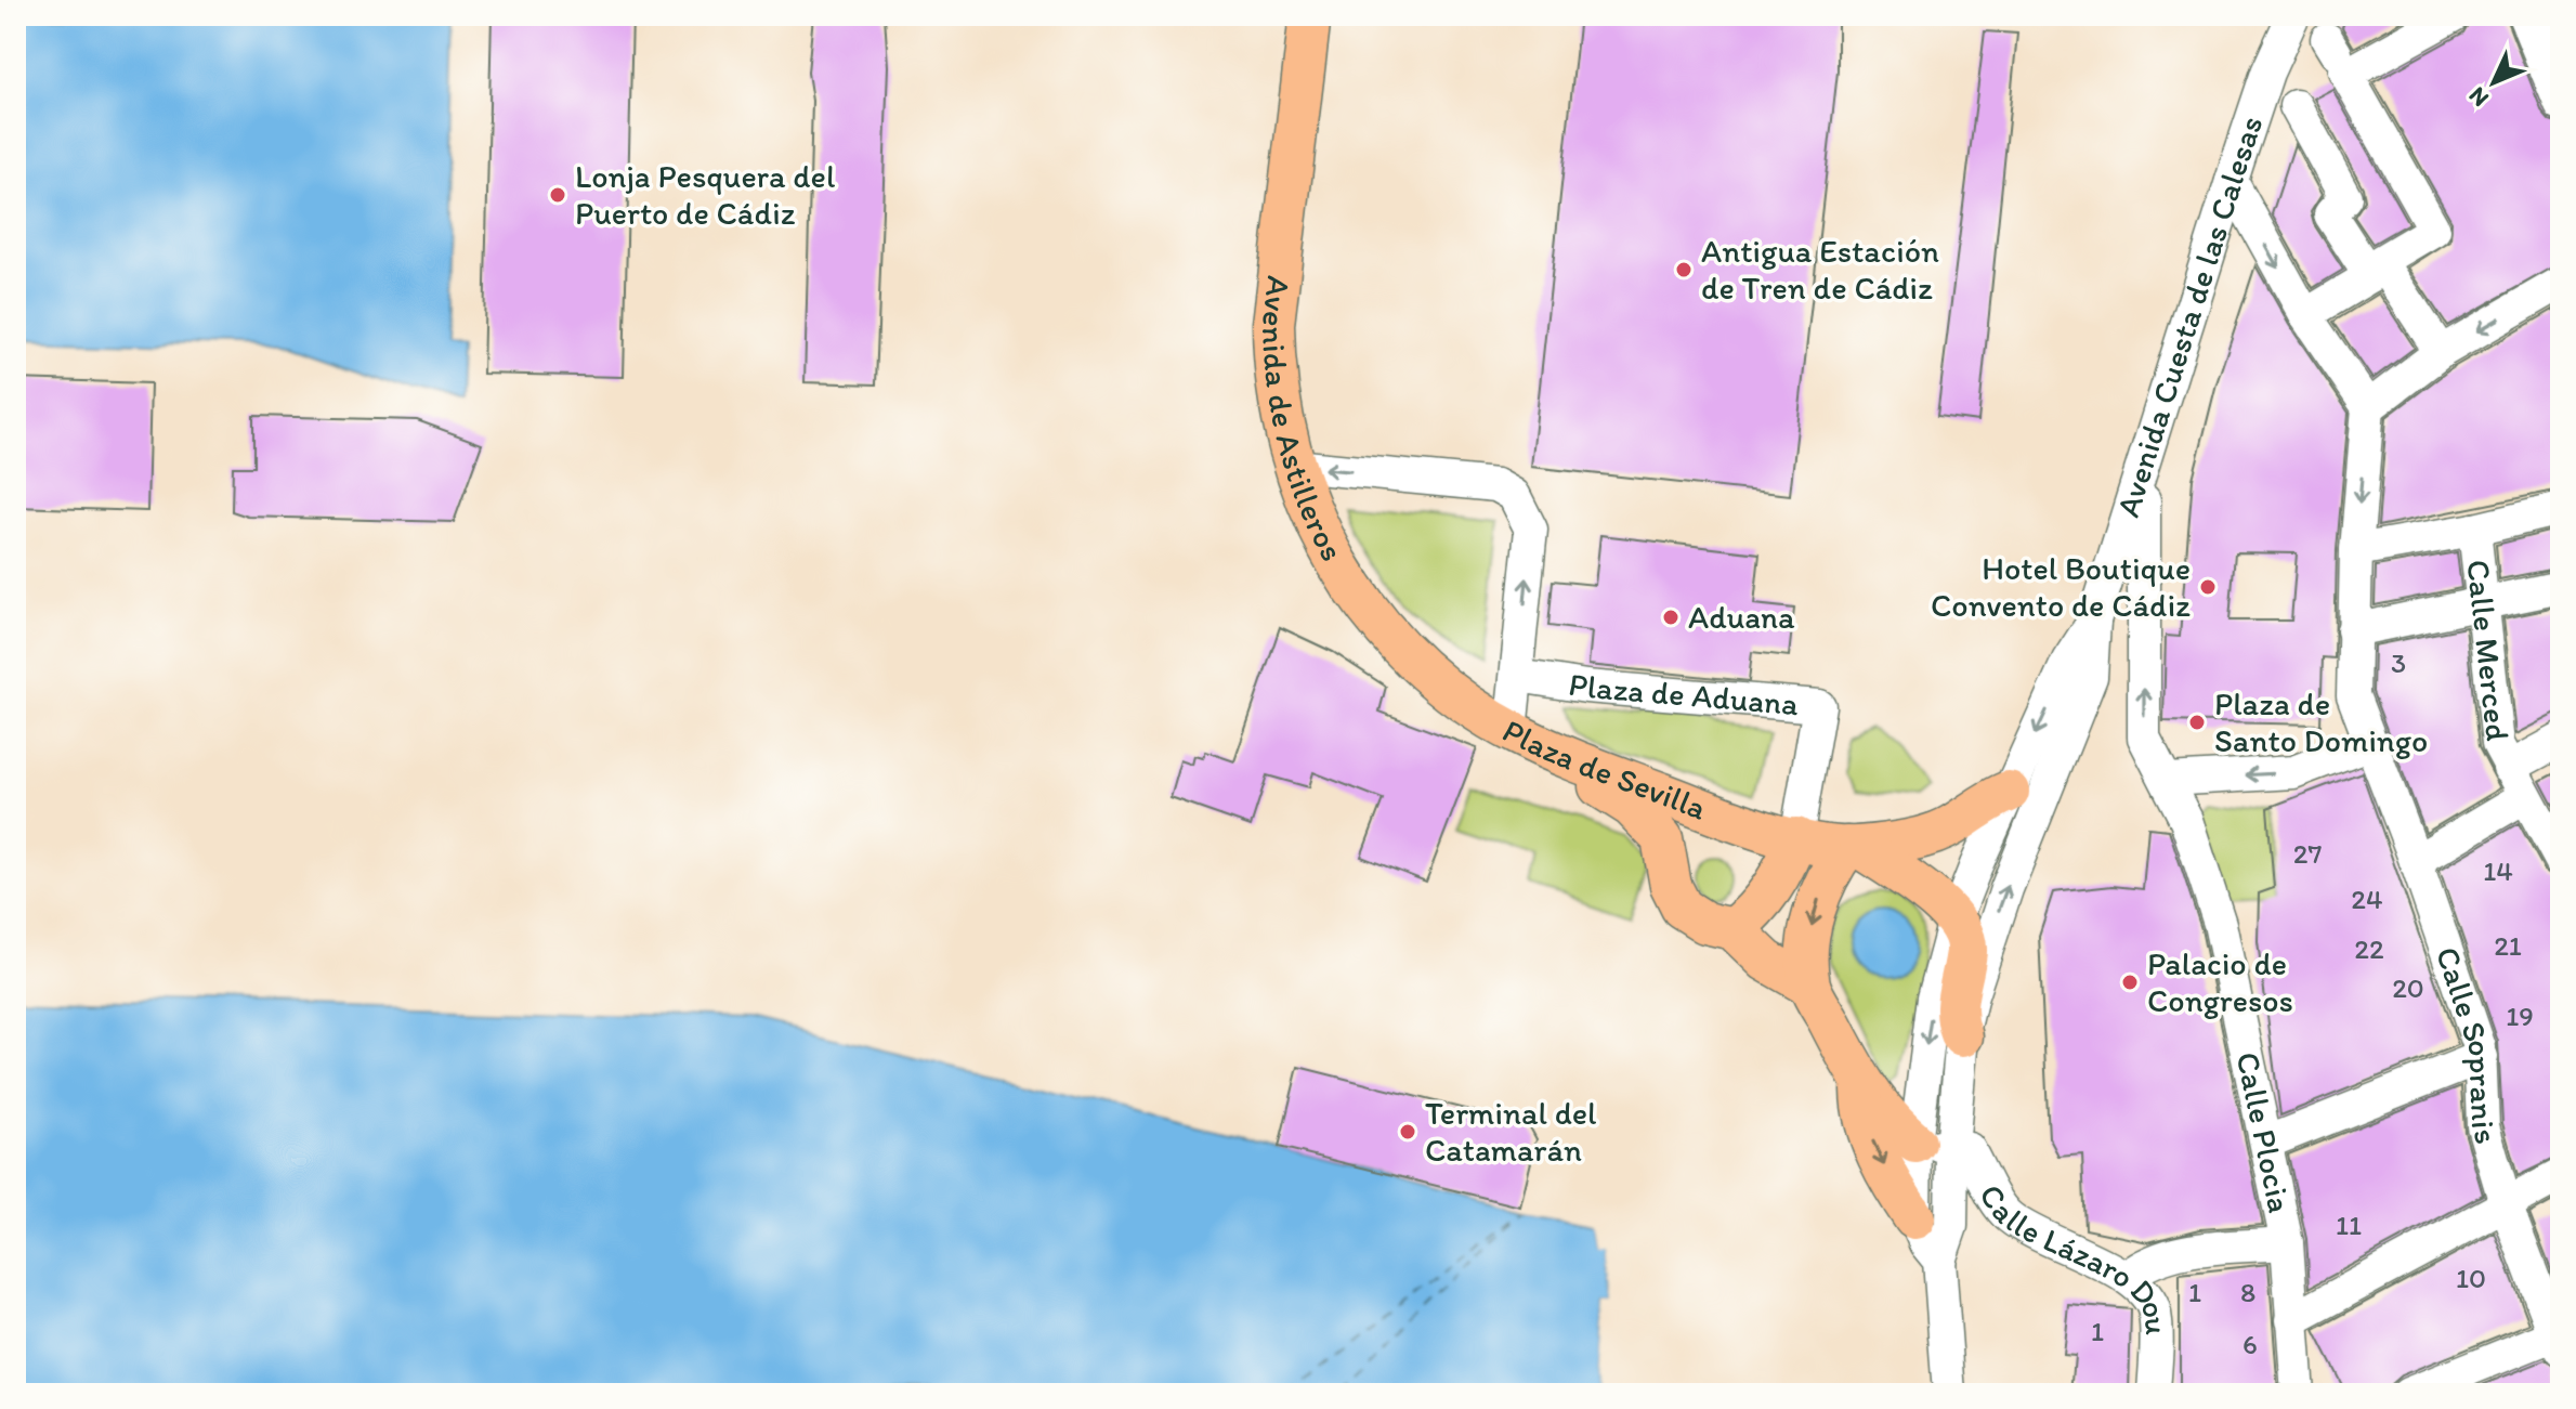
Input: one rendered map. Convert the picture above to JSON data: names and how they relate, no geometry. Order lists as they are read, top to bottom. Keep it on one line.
{"streets":{"main road":["Avenida Cuesta de las Calesas","Avenida de Astilleros","Plaza de Sevilla"],"street":["Calle Merced","Plaza de Aduana","Calle Sopranis","Calle Plocia","Calle Lázaro Dou"]},"crossings":[["Avenida Cuesta de las Calesas","Plaza de Sevilla"],["Avenida Cuesta de las Calesas","Calle Plocia"],["Avenida Cuesta de las Calesas","Calle Lázaro Dou"],["Avenida de Astilleros","Plaza de Sevilla"],["Plaza de Aduana","Plaza de Sevilla"]],"places":["Lonja Pesquera del Puerto de Cádiz","Antigua Estación de Tren de Cádiz","Hotel Boutique Convento de Cádiz","Aduana","Plaza de Santo Domingo","Palacio de Congresos","Terminal del Catamarán"],"house_numbers":["3","27","14","24","21","22","20","19","11","10","1","8","1","6"],"north":"bottom left"}
